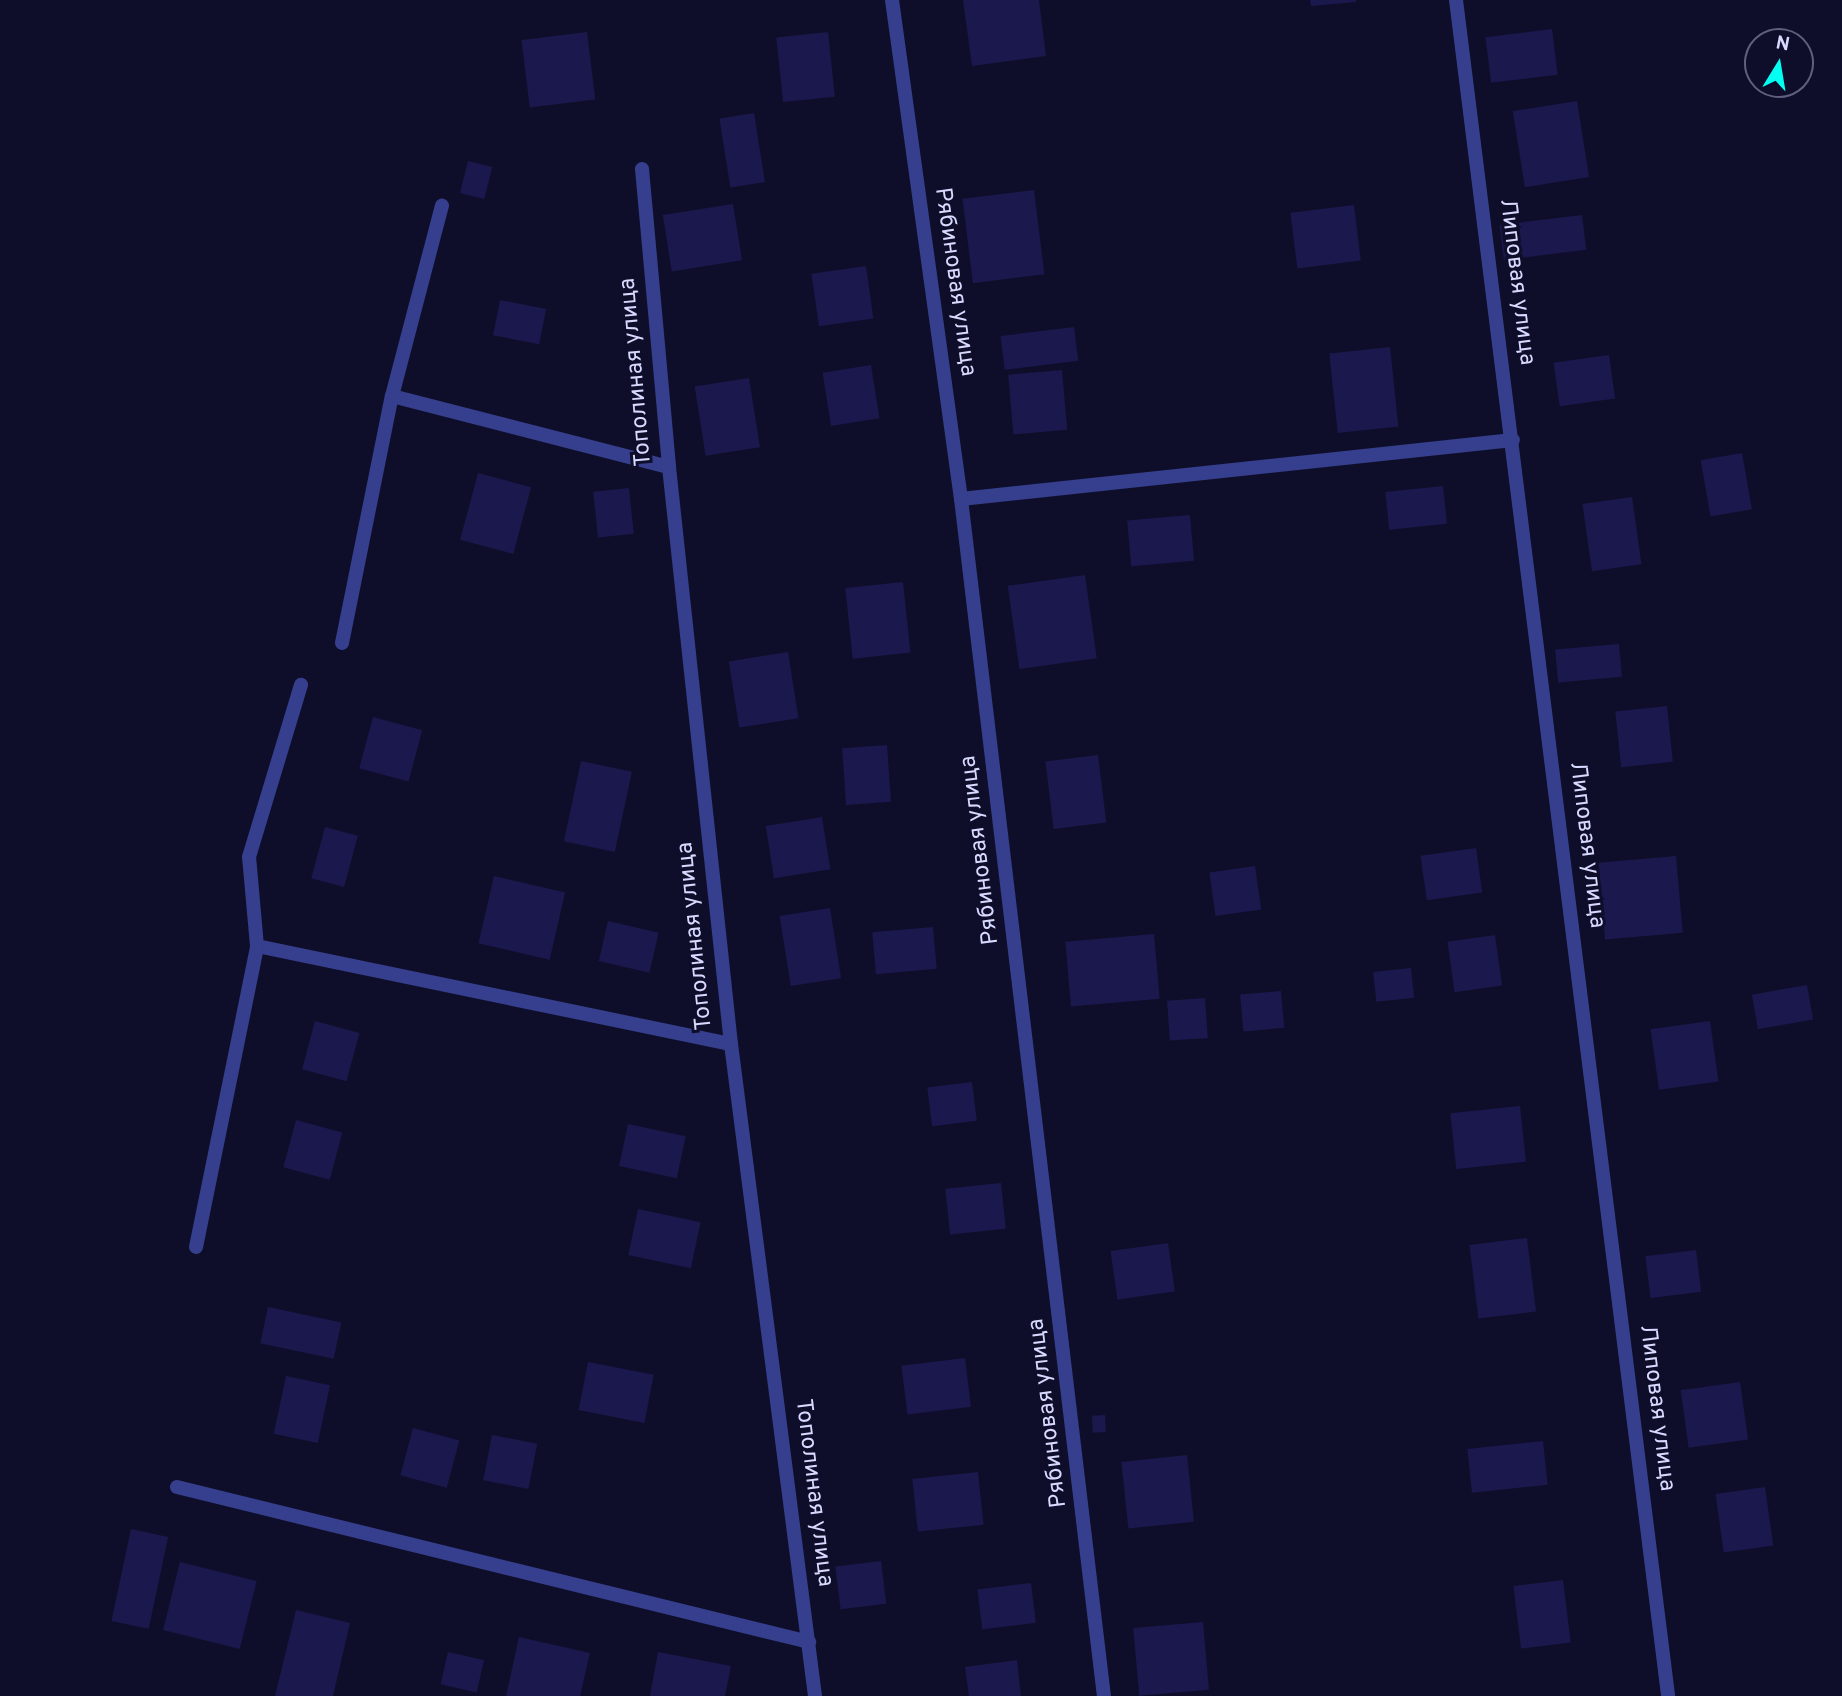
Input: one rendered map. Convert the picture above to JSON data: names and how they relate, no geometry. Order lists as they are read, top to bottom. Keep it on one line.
{"streets":{"street":["Рябиновая улица","Липовая улица","Тополиная улица"]},"north":"top"}
